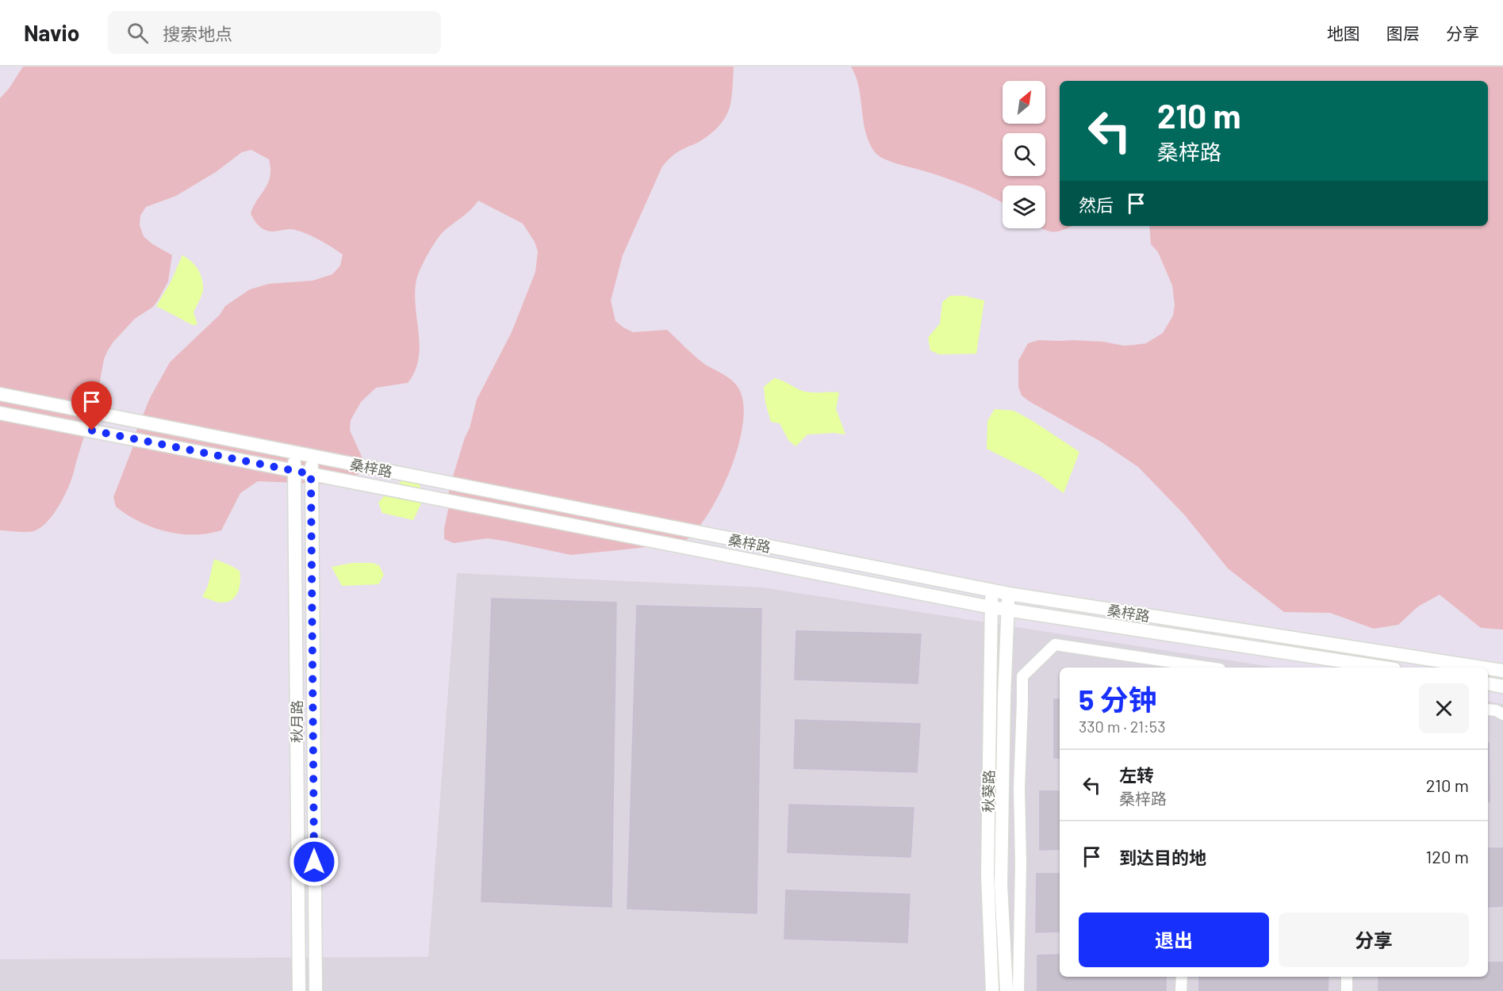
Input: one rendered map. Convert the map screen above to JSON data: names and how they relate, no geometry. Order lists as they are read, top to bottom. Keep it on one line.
{"streets":{"street":["桑梓路","秋月路","秋葵路"]},"crossings":[["桑梓路","秋月路"],["桑梓路","秋葵路"]],"north":"top right","page":{"header":"Navio","search":"搜索地点","nav":["地图","图层","分享"],"turn":["210 m","桑梓路"],"then":"然后","heading":["5 分钟","330 m · 21:53"],"list":[{"name":"左转","note":"桑梓路","value":"210 m"},{"name":"到达目的地","value":"120 m"}],"buttons":["退出","分享"]}}
